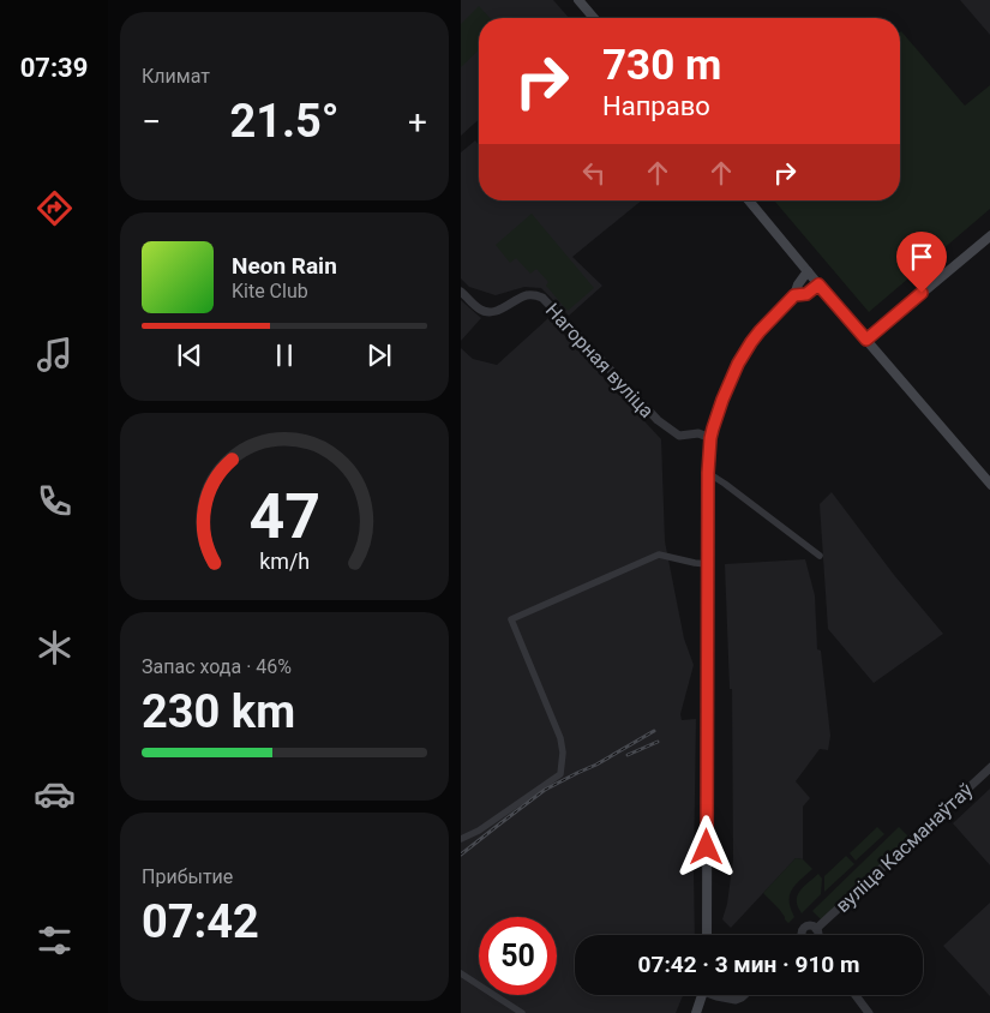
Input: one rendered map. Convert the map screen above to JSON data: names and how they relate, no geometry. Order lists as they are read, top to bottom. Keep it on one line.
{"streets":{"street":["Нагорная вуліца","вуліца Касманаўтаў"]},"page":{"tabs":"07:39","tile":["Климат",["Запас хода · 46%","230 km"],["Прибытие","07:42"]],"turn":["730 m","Направо"],"heat":["−","21.5°","+"],"song":["Neon Rain","Kite Club"],"limit":"50","trip":"07:42 · 3 мин · 910 m","gauge":["47","km/h"]}}
